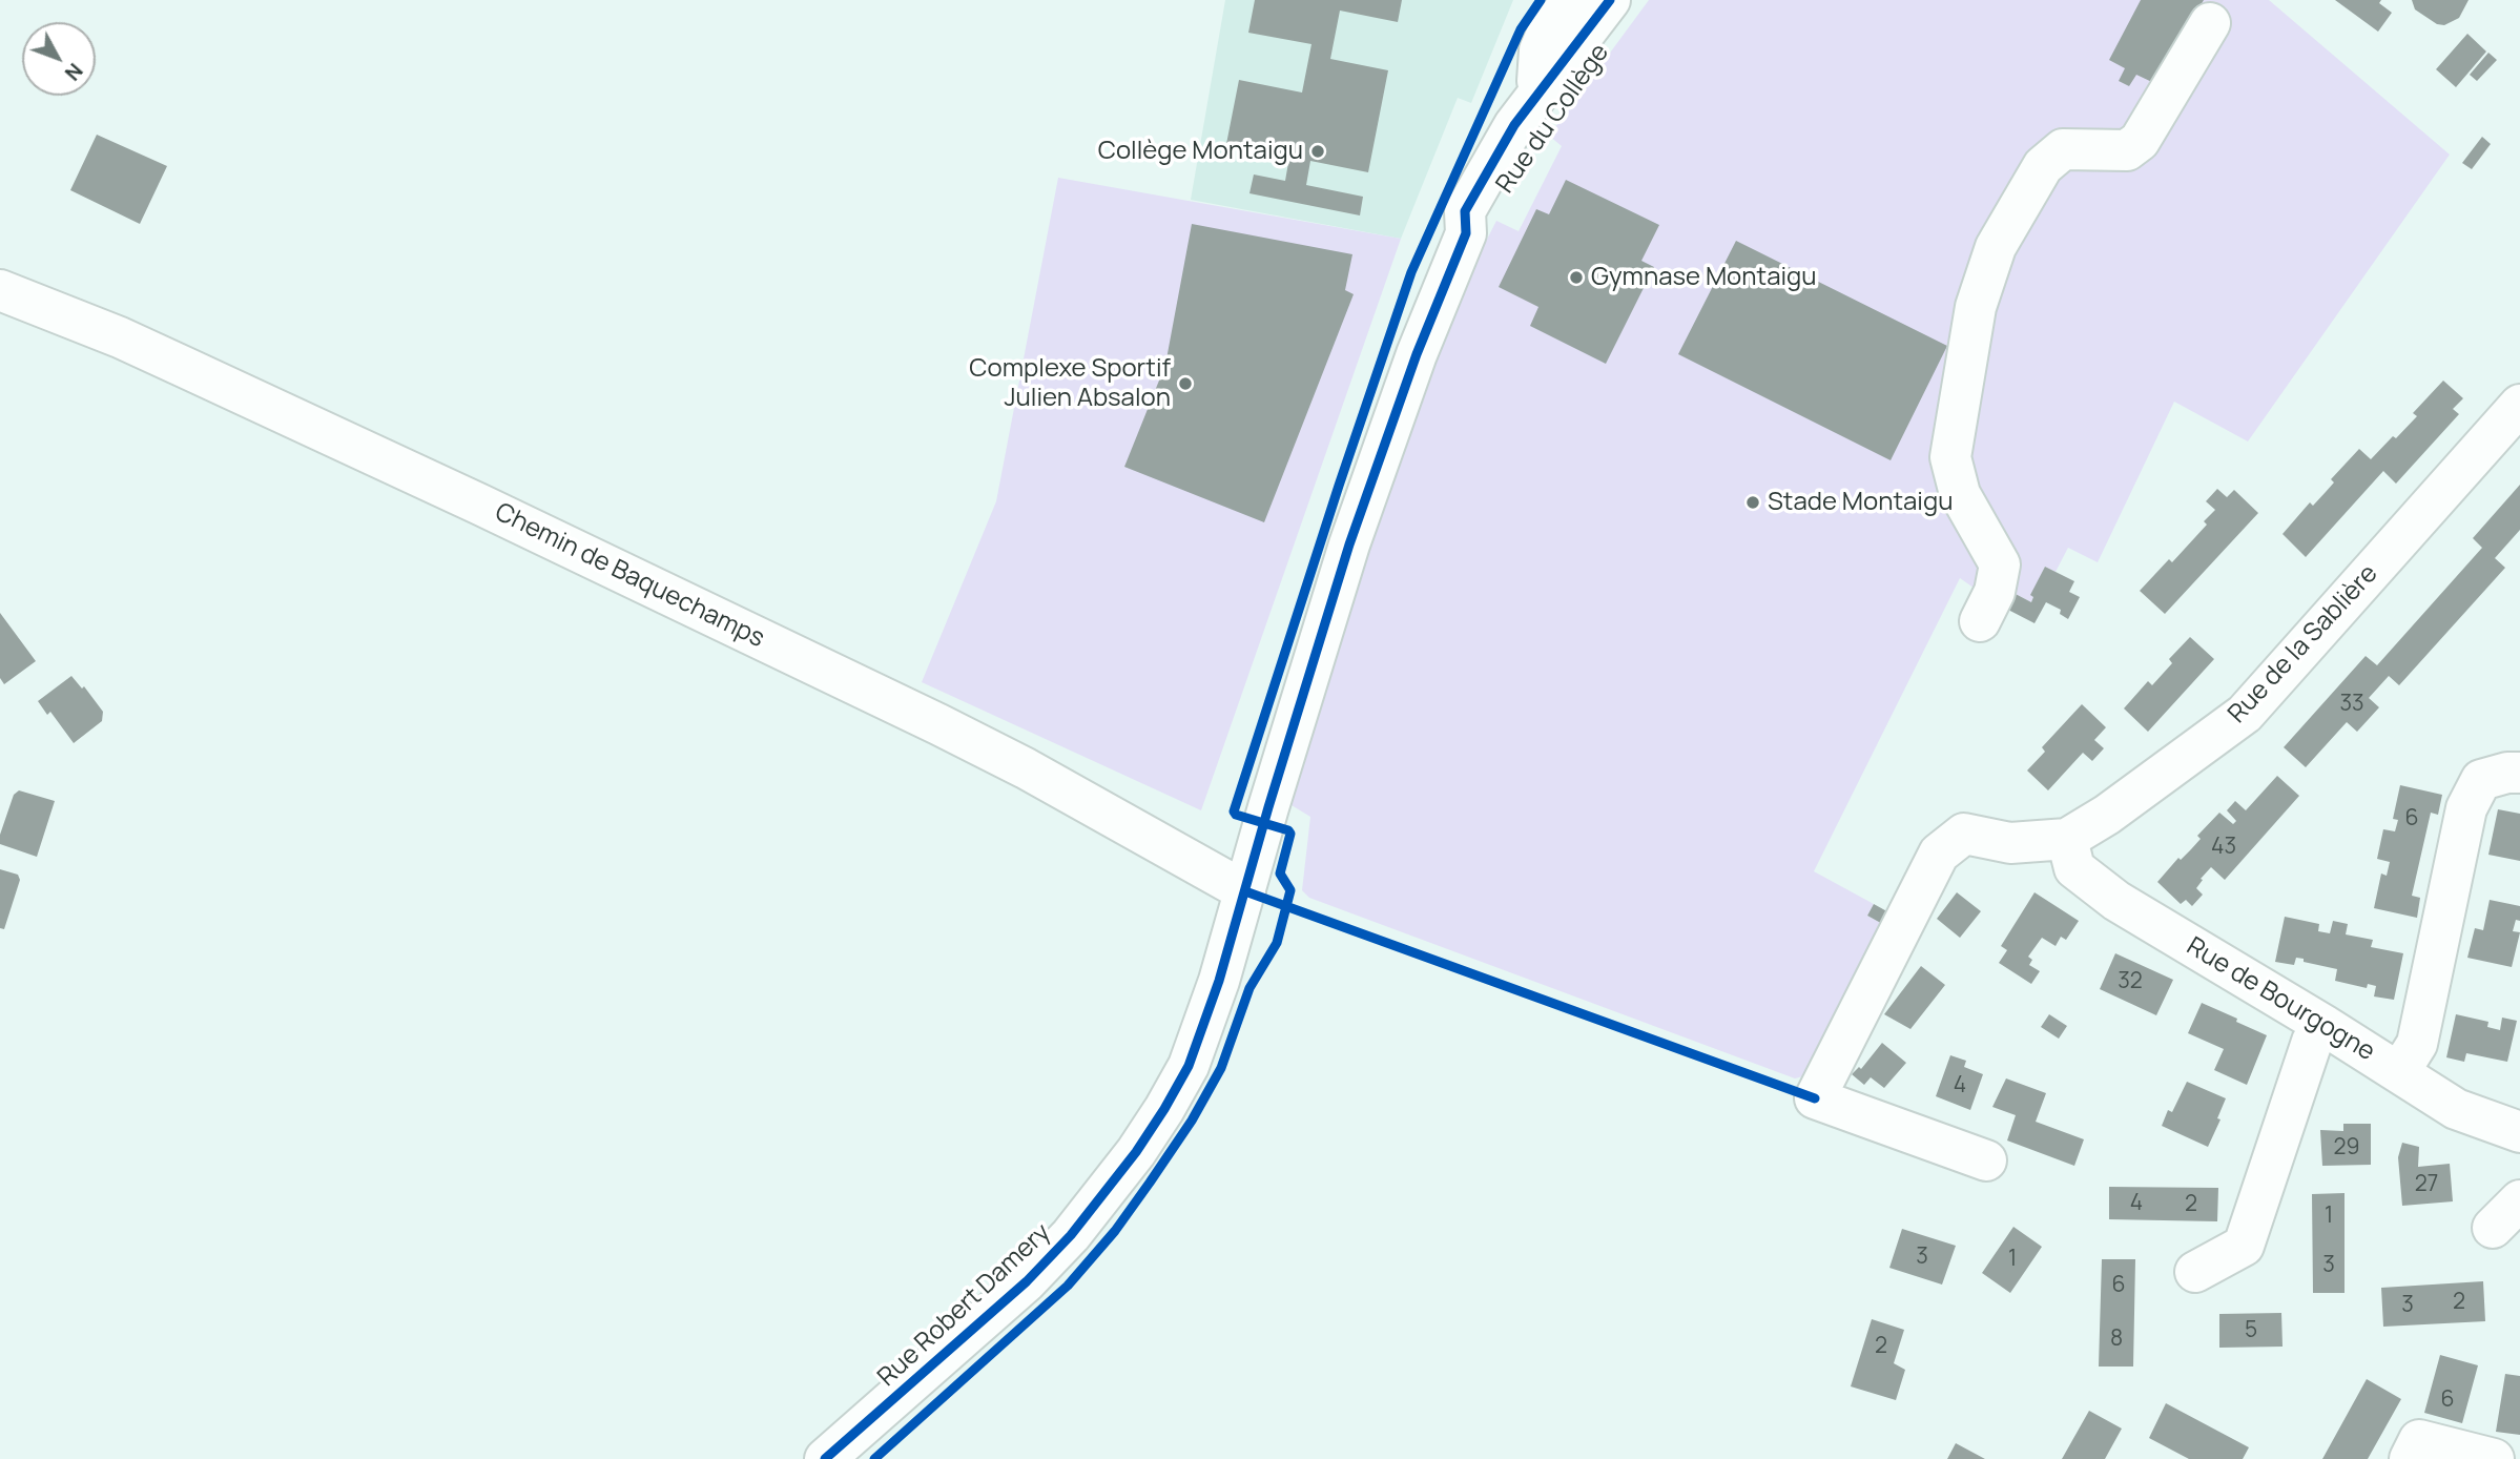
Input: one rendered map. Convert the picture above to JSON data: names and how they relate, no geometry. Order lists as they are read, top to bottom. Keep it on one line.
{"streets":{"street":["Rue du Collège","Chemin de Baquechamps","Rue de la Sablière","Rue de Bourgogne","Rue Robert Damery"]},"crossings":[["Rue du Collège","Chemin de Baquechamps"],["Rue du Collège","Rue Robert Damery"],["Chemin de Baquechamps","Rue Robert Damery"],["Rue de la Sablière","Rue de Bourgogne"]],"places":["Collège Montaigu","Gymnase Montaigu","Complexe Sportif Julien Absalon","Stade Montaigu"],"house_numbers":["33","6","43","32","4","29","27","4","2","1","3","1","3","6","2","3","5","8","2","6"],"north":"bottom right"}
